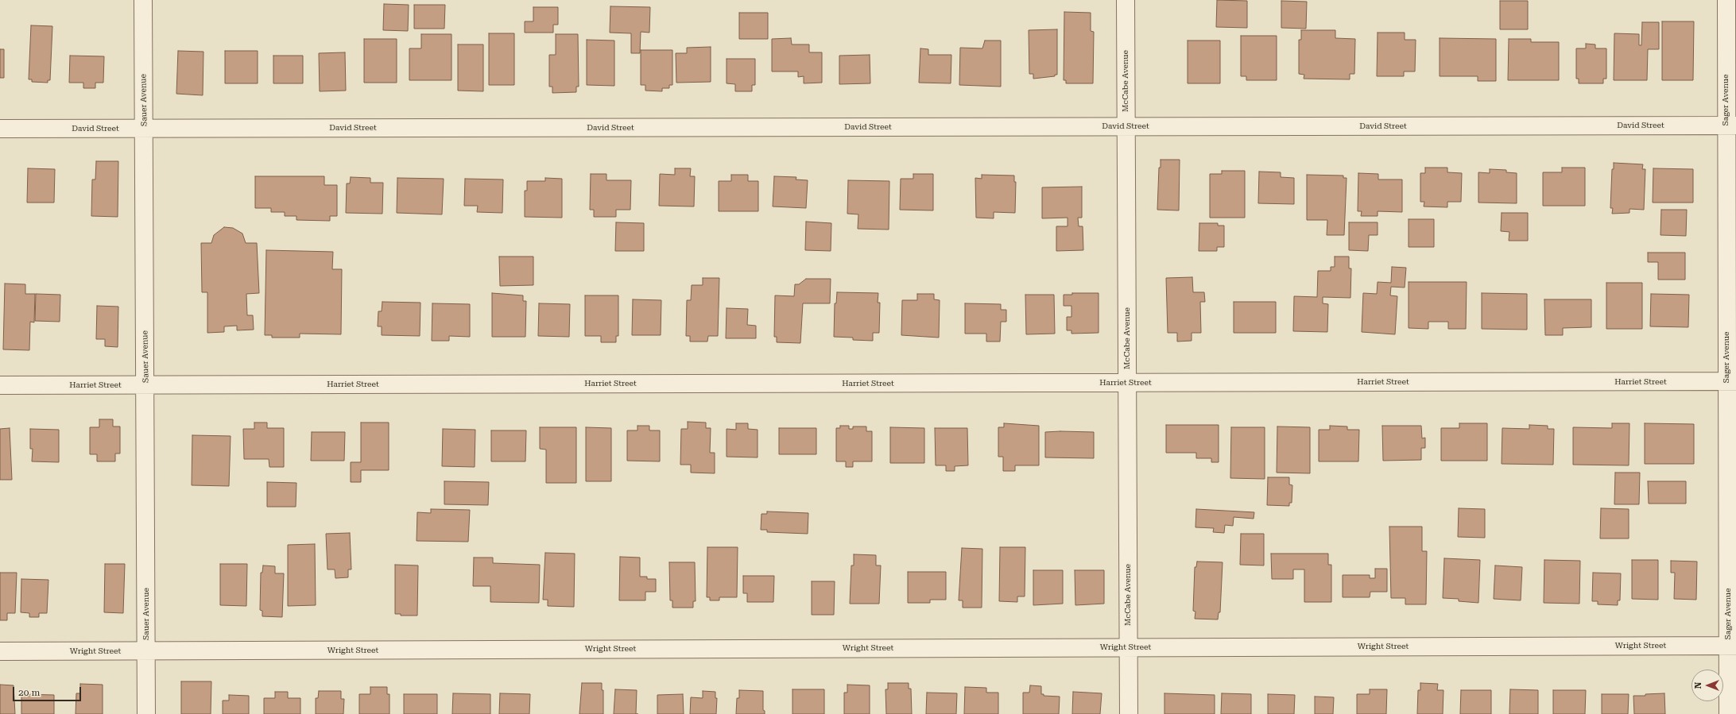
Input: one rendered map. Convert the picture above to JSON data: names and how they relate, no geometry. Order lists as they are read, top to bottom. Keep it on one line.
{"streets":{"street":["McCabe Avenue","Sauer Avenue","Sager Avenue","David Street","Harriet Street","Wright Street"]},"crossings":[["McCabe Avenue","David Street"],["McCabe Avenue","Harriet Street"],["McCabe Avenue","Wright Street"],["Sauer Avenue","David Street"],["Sauer Avenue","Harriet Street"],["Sauer Avenue","Wright Street"],["Sager Avenue","David Street"],["Sager Avenue","Harriet Street"],["Sager Avenue","Wright Street"]],"scale_bar":"20 m","north":"left"}
